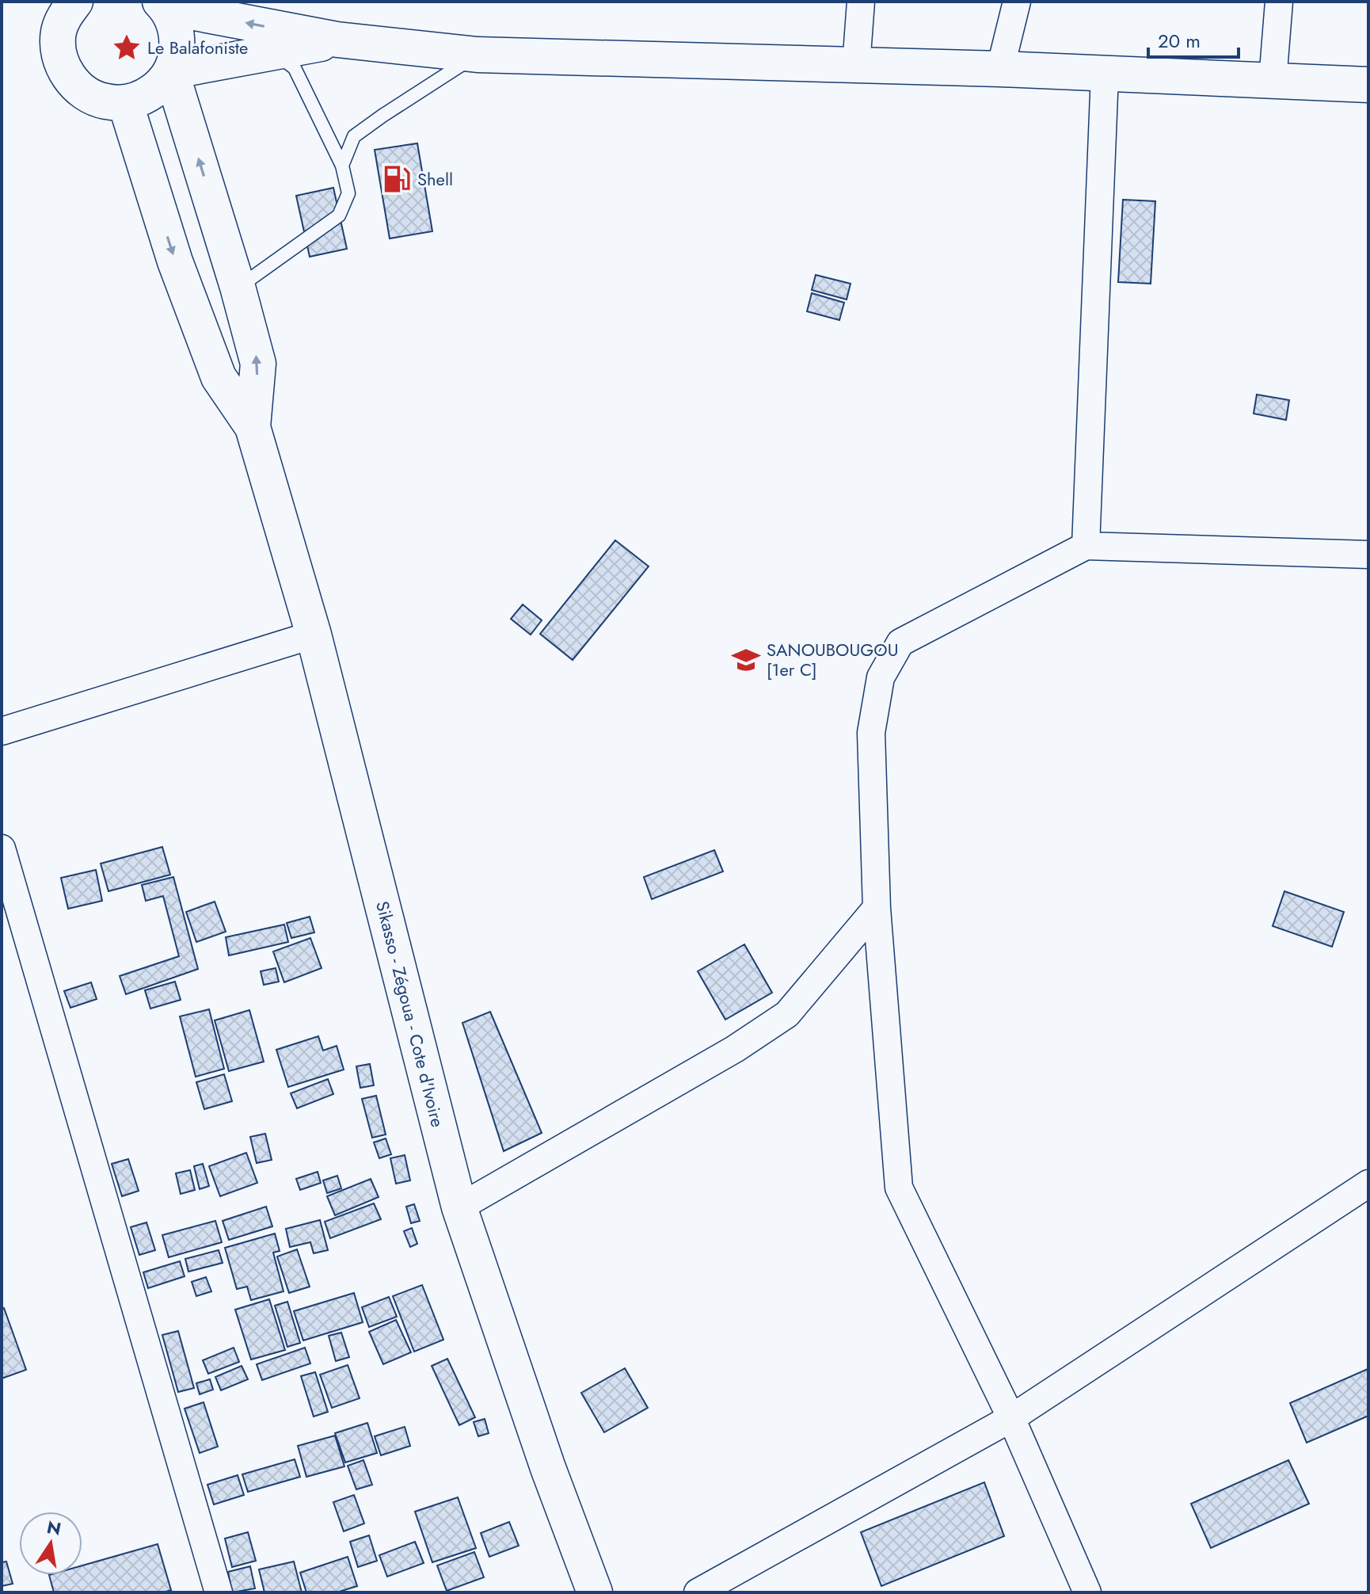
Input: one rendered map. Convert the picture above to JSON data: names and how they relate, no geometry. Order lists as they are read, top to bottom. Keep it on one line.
{"streets":{"highway":["Sikasso - Zégoua - Cote d'Ivoire"]},"places":{"place":["Le Balafoniste"],"fuel station":["Shell"],"school or university":["SANOUBOUGOU [1er C]"]},"scale_bar":"20 m","north":"top"}
